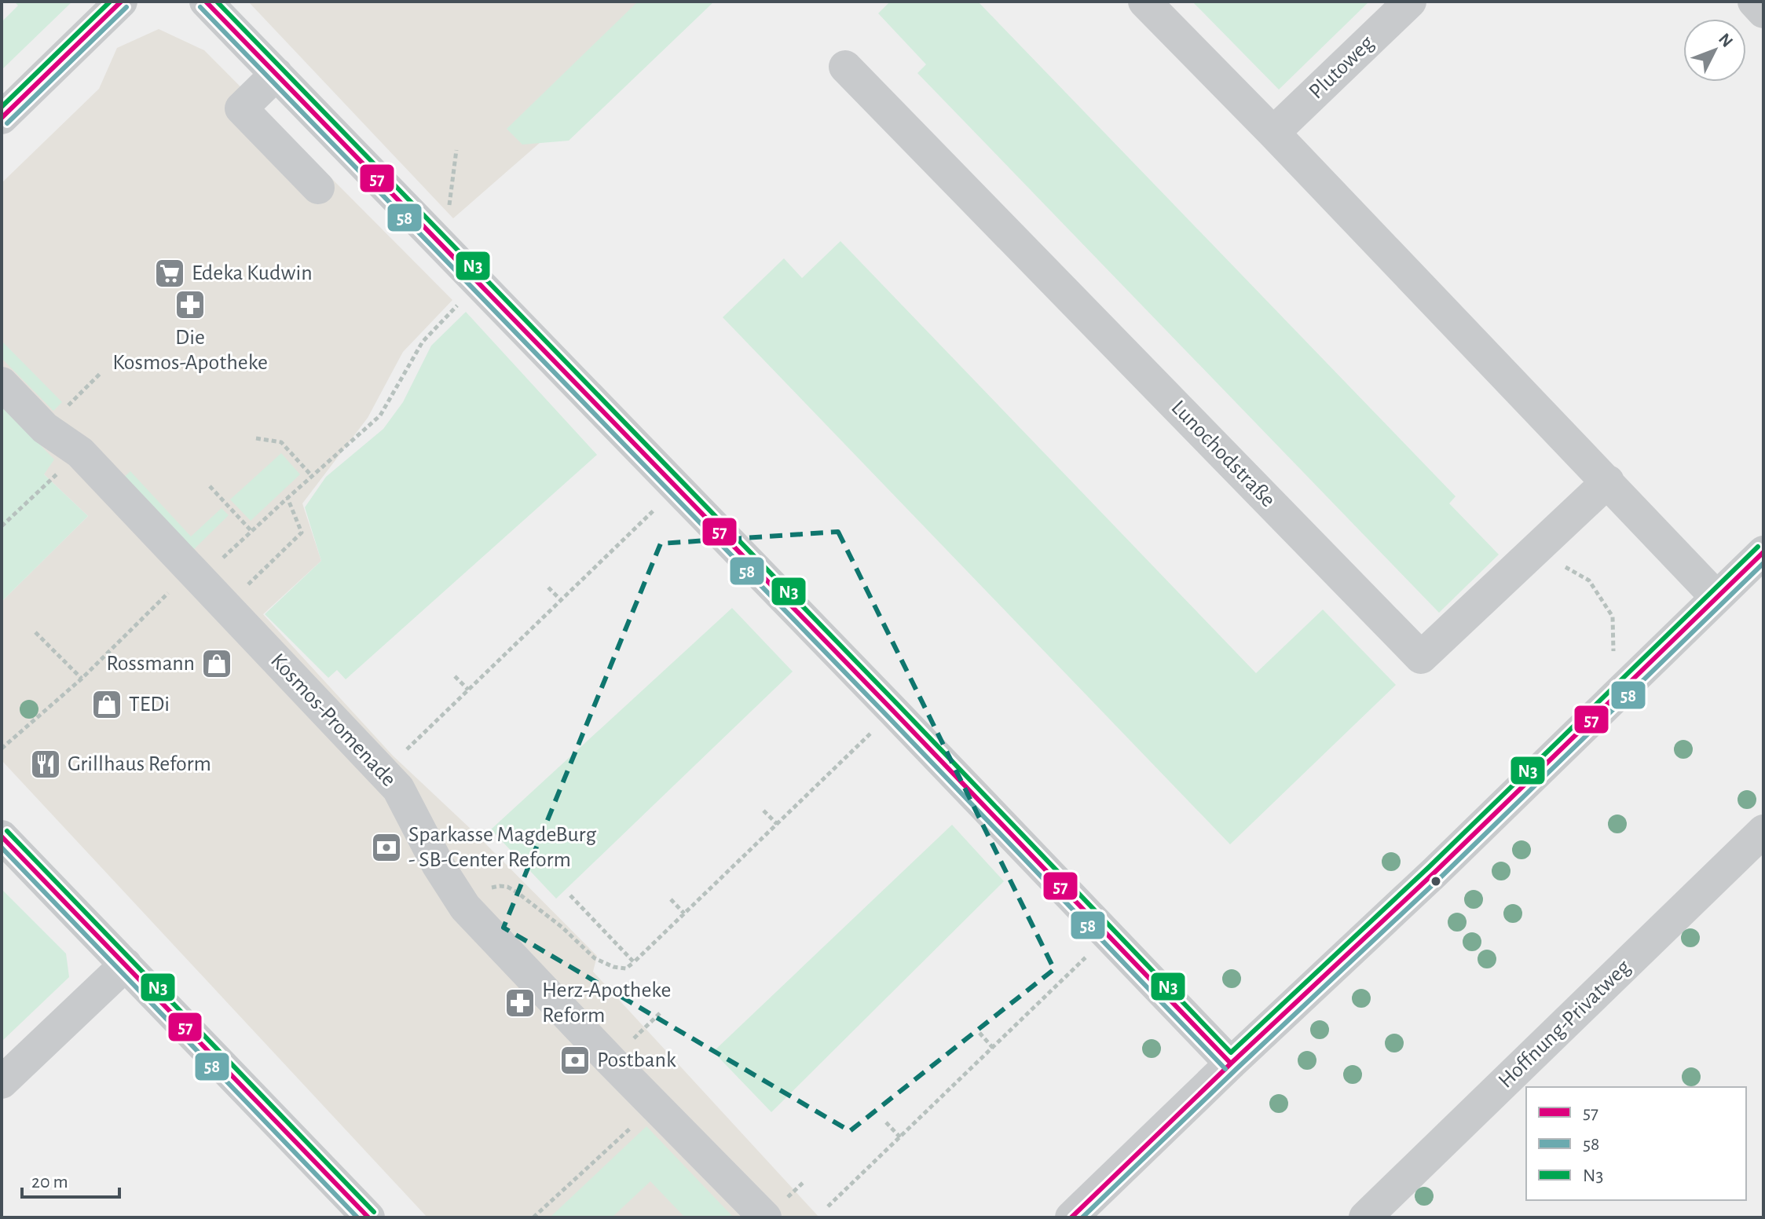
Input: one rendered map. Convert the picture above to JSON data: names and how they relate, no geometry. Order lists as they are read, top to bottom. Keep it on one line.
{"streets":{"street":["Plutoweg","Lunochodstraße","Kosmos-Promenade","Hoffnung-Privatweg"]},"places":{"supermarket":["Edeka Kudwin"],"pharmacy":["Die Kosmos-Apotheke","Herz-Apotheke Reform"],"shop":["Rossmann","TEDi"],"restaurant":["Grillhaus Reform"],"bank":["Sparkasse MagdeBurg - SB-Center Reform","Postbank"]},"lines":["transit line 57","transit line N3","transit line 58"],"legend":["57","58","N3"],"scale_bar":"20 m","north":"top right"}
